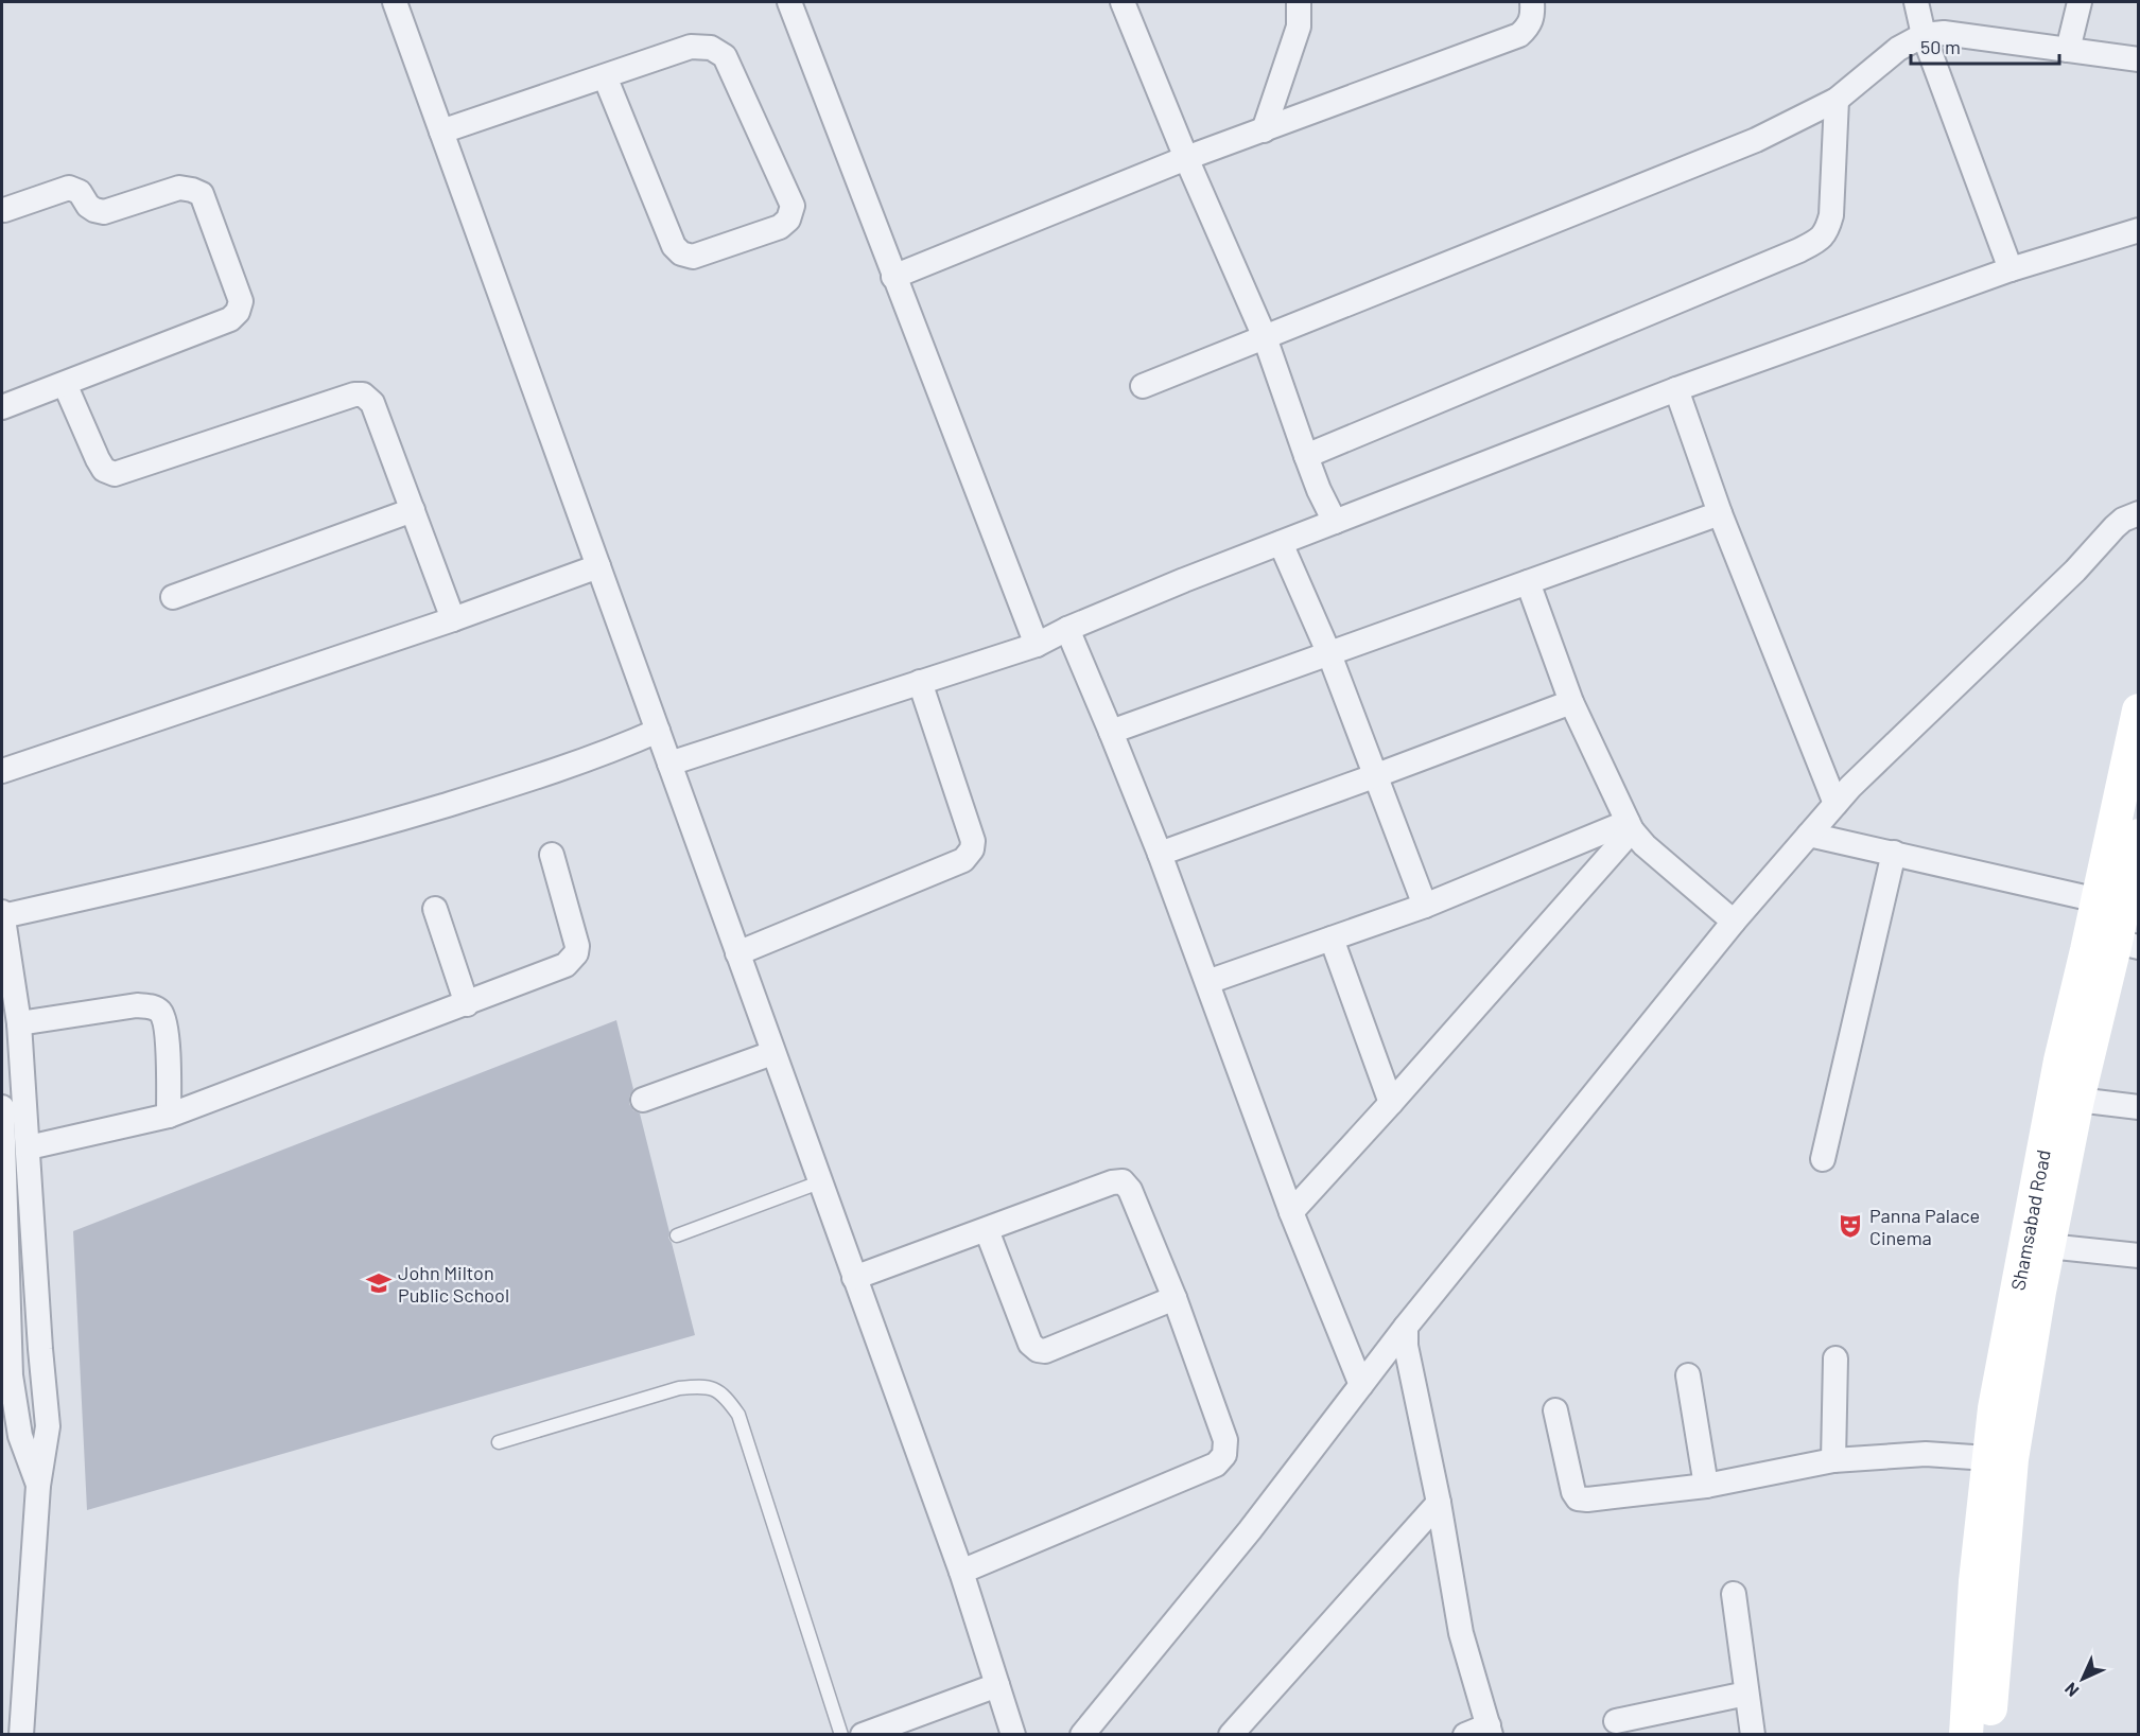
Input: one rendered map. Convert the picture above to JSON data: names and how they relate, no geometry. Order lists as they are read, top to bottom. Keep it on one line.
{"streets":{"main road":["Shamsabad Road"]},"places":{"theatre":["Panna Palace Cinema"],"school or university":["John Milton Public School"]},"scale_bar":"50 m","north":"bottom left"}
